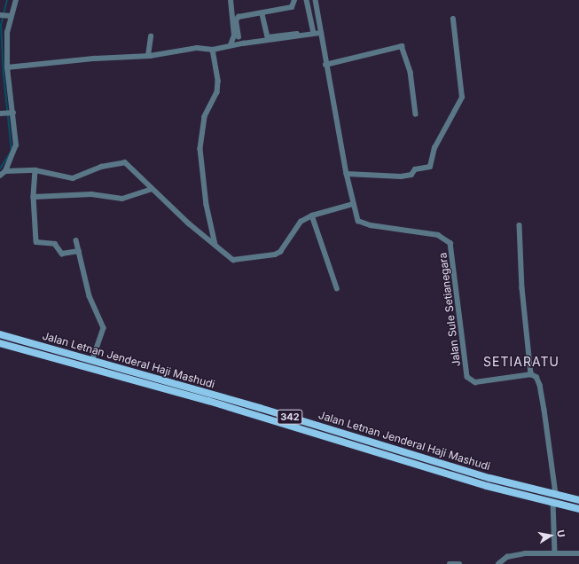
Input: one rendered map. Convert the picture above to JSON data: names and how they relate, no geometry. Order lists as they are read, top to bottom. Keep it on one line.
{"streets":{"main road":["Jalan Letnan Jenderal Haji Mashudi","342"],"street":["Jalan Sule Setianegara"]},"districts":["SETIARATU"],"north":"right"}
